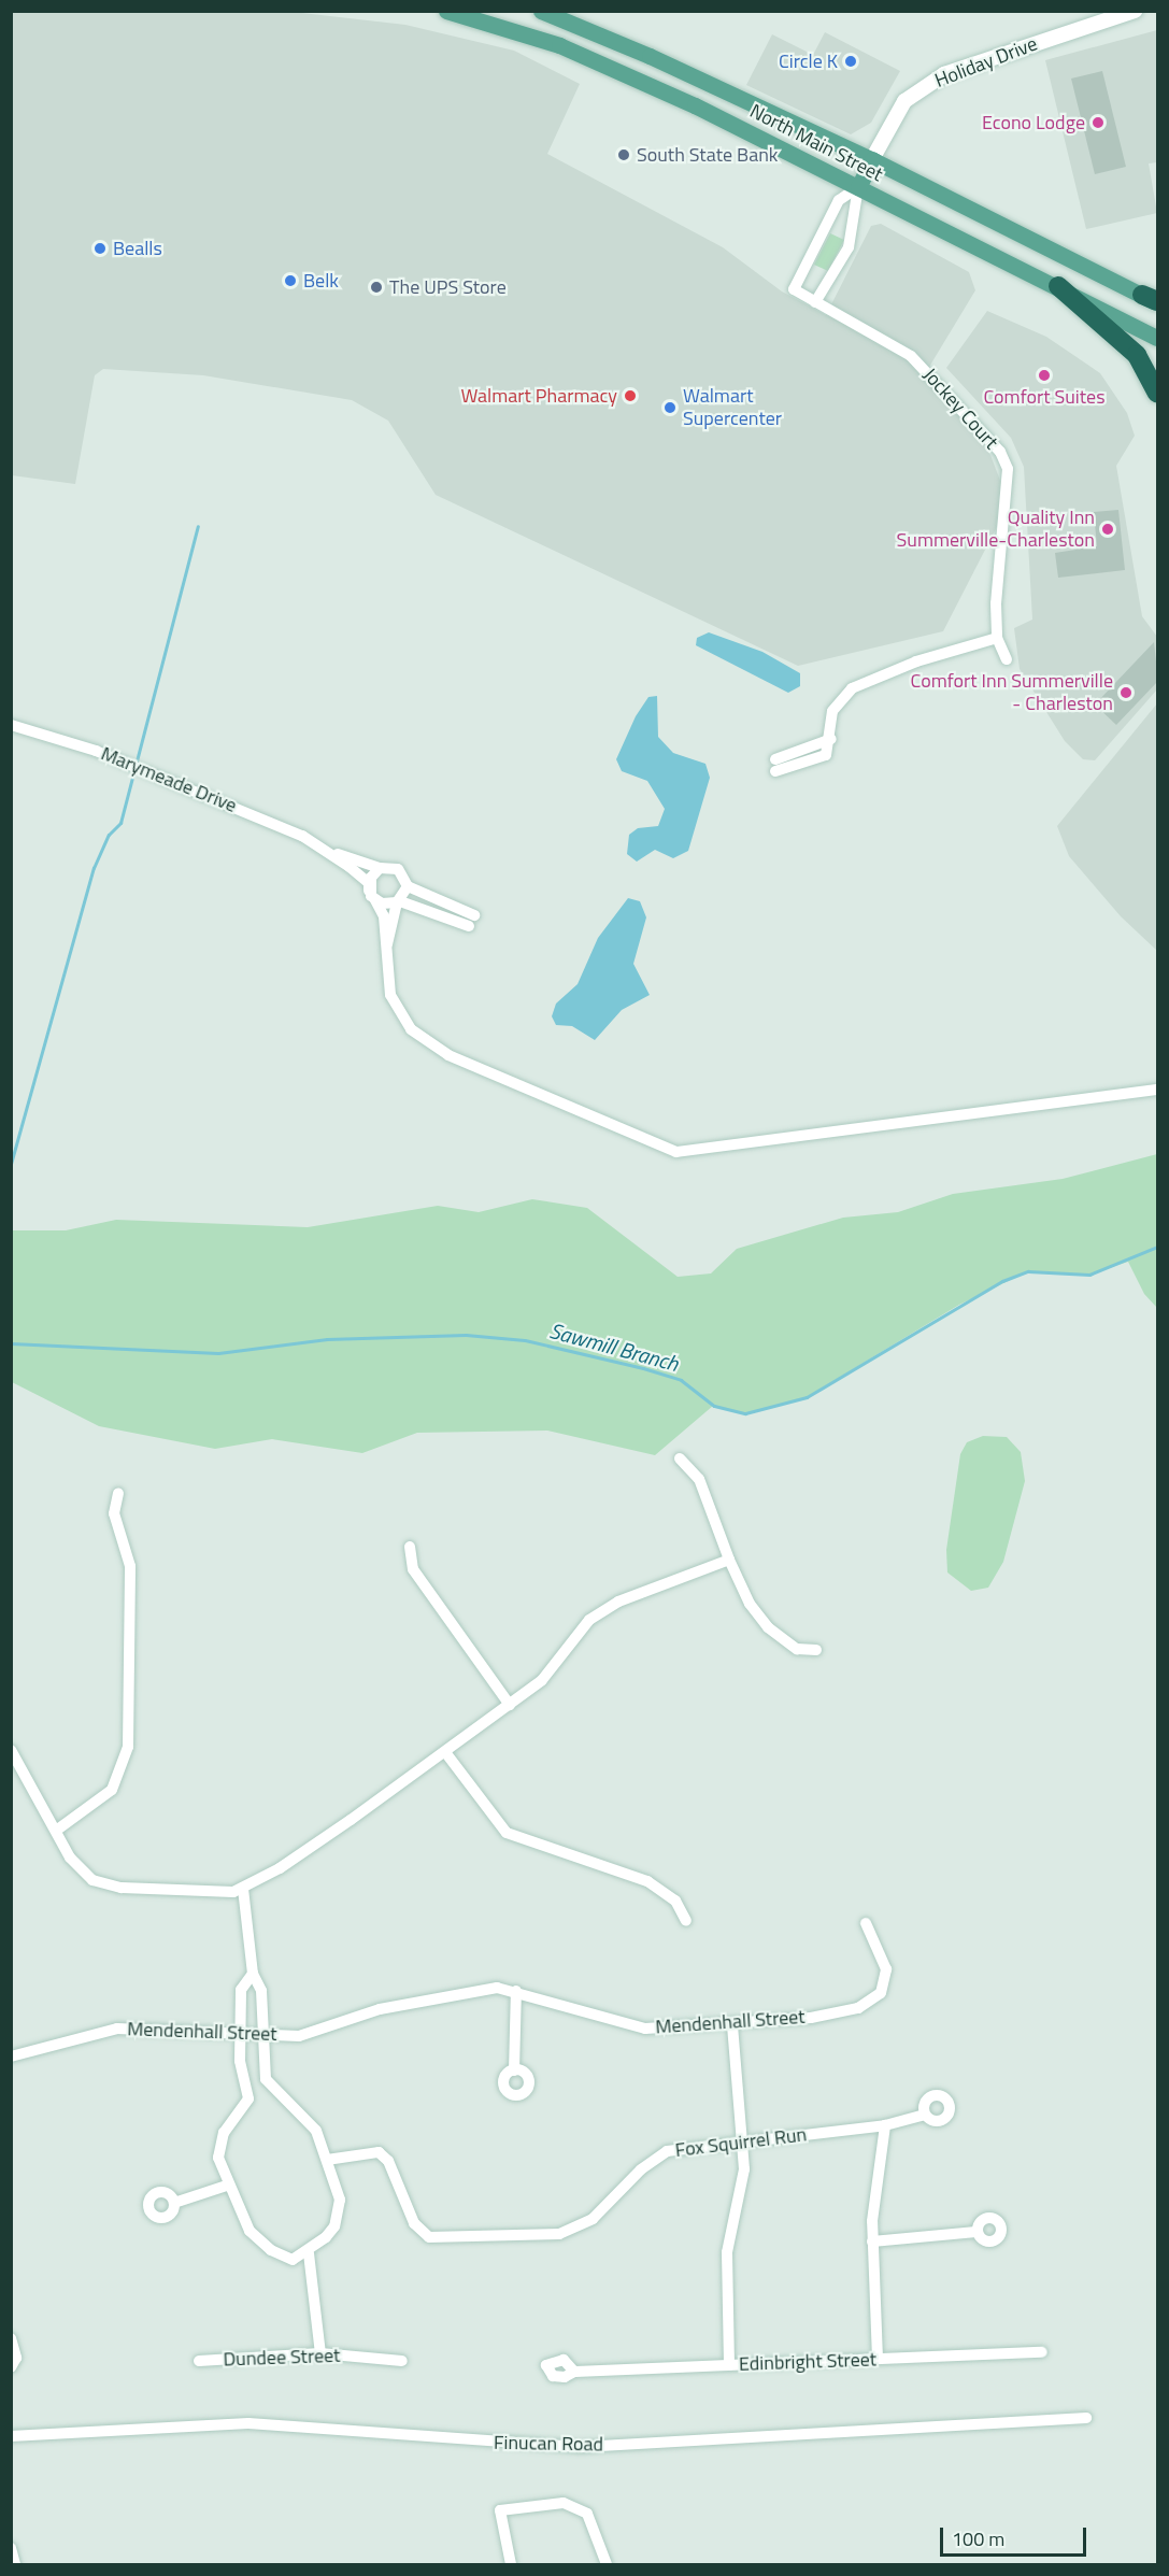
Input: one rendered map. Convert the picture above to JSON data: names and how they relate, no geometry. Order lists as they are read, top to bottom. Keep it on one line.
{"streets":{"main road":["Holiday Drive","North Main Street"],"street":["Jockey Court","Marymeade Drive","Mendenhall Street","Fox Squirrel Run","Dundee Street","Edinbright Street","Finucan Road"]},"crossings":[["Holiday Drive","North Main Street"],["North Main Street","Jockey Court"]],"water":["Sawmill Branch"],"places":["Circle K","Econo Lodge","South State Bank","Bealls","Belk","The UPS Store","Comfort Suites","Walmart Pharmacy","Walmart Supercenter","Quality Inn Summerville-Charleston","Comfort Inn Summerville - Charleston"],"scale_bar":"100 m"}
